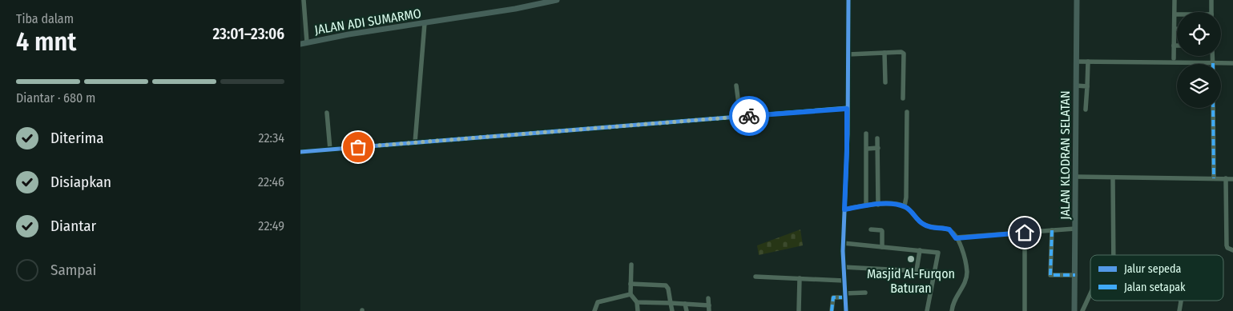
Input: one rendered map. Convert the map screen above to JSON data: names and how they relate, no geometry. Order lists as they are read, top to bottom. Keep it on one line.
{"streets":{"main road":["JALAN ADI SUMARMO","JALAN KLODRAN SELATAN"]},"places":["Masjid Al-Furqon Baturan"],"legend":["Jalur sepeda","Jalan setapak"],"page":{"heading":["4 mnt","Tiba dalam","23:01–23:06"],"bar":"Diantar · 680 m","list":[["Diterima","22:34"],["Disiapkan","22:46"],["Diantar","22:49"],"Sampai"]}}
